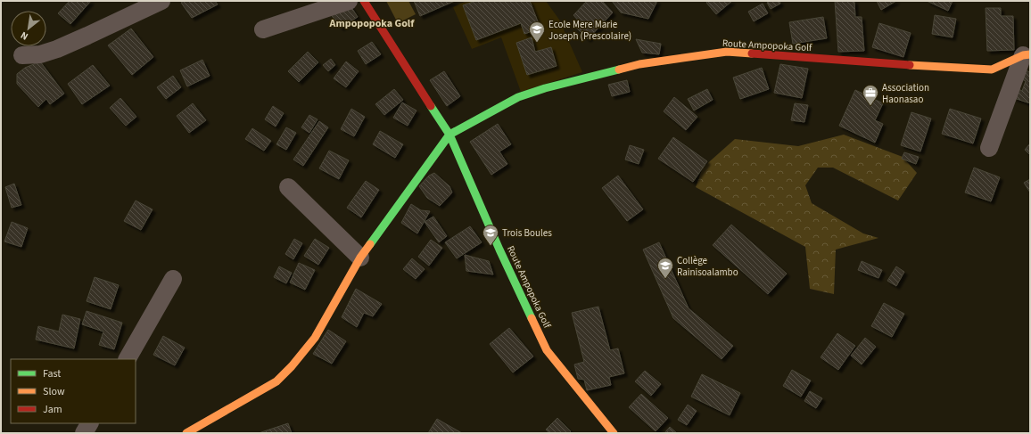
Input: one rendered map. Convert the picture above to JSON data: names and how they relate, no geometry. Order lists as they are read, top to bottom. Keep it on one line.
{"streets":{"street":["Route Ampopoka Golf"]},"districts":["Ampopopoka Golf"],"places":{"school or university":["Ecole Mere Marie Joseph (Prescolaire)","Trois Boules","Collège Rainisoalambo"],"office":["Association Haonasao"]},"legend":["Fast","Slow","Jam"],"north":"bottom left"}
